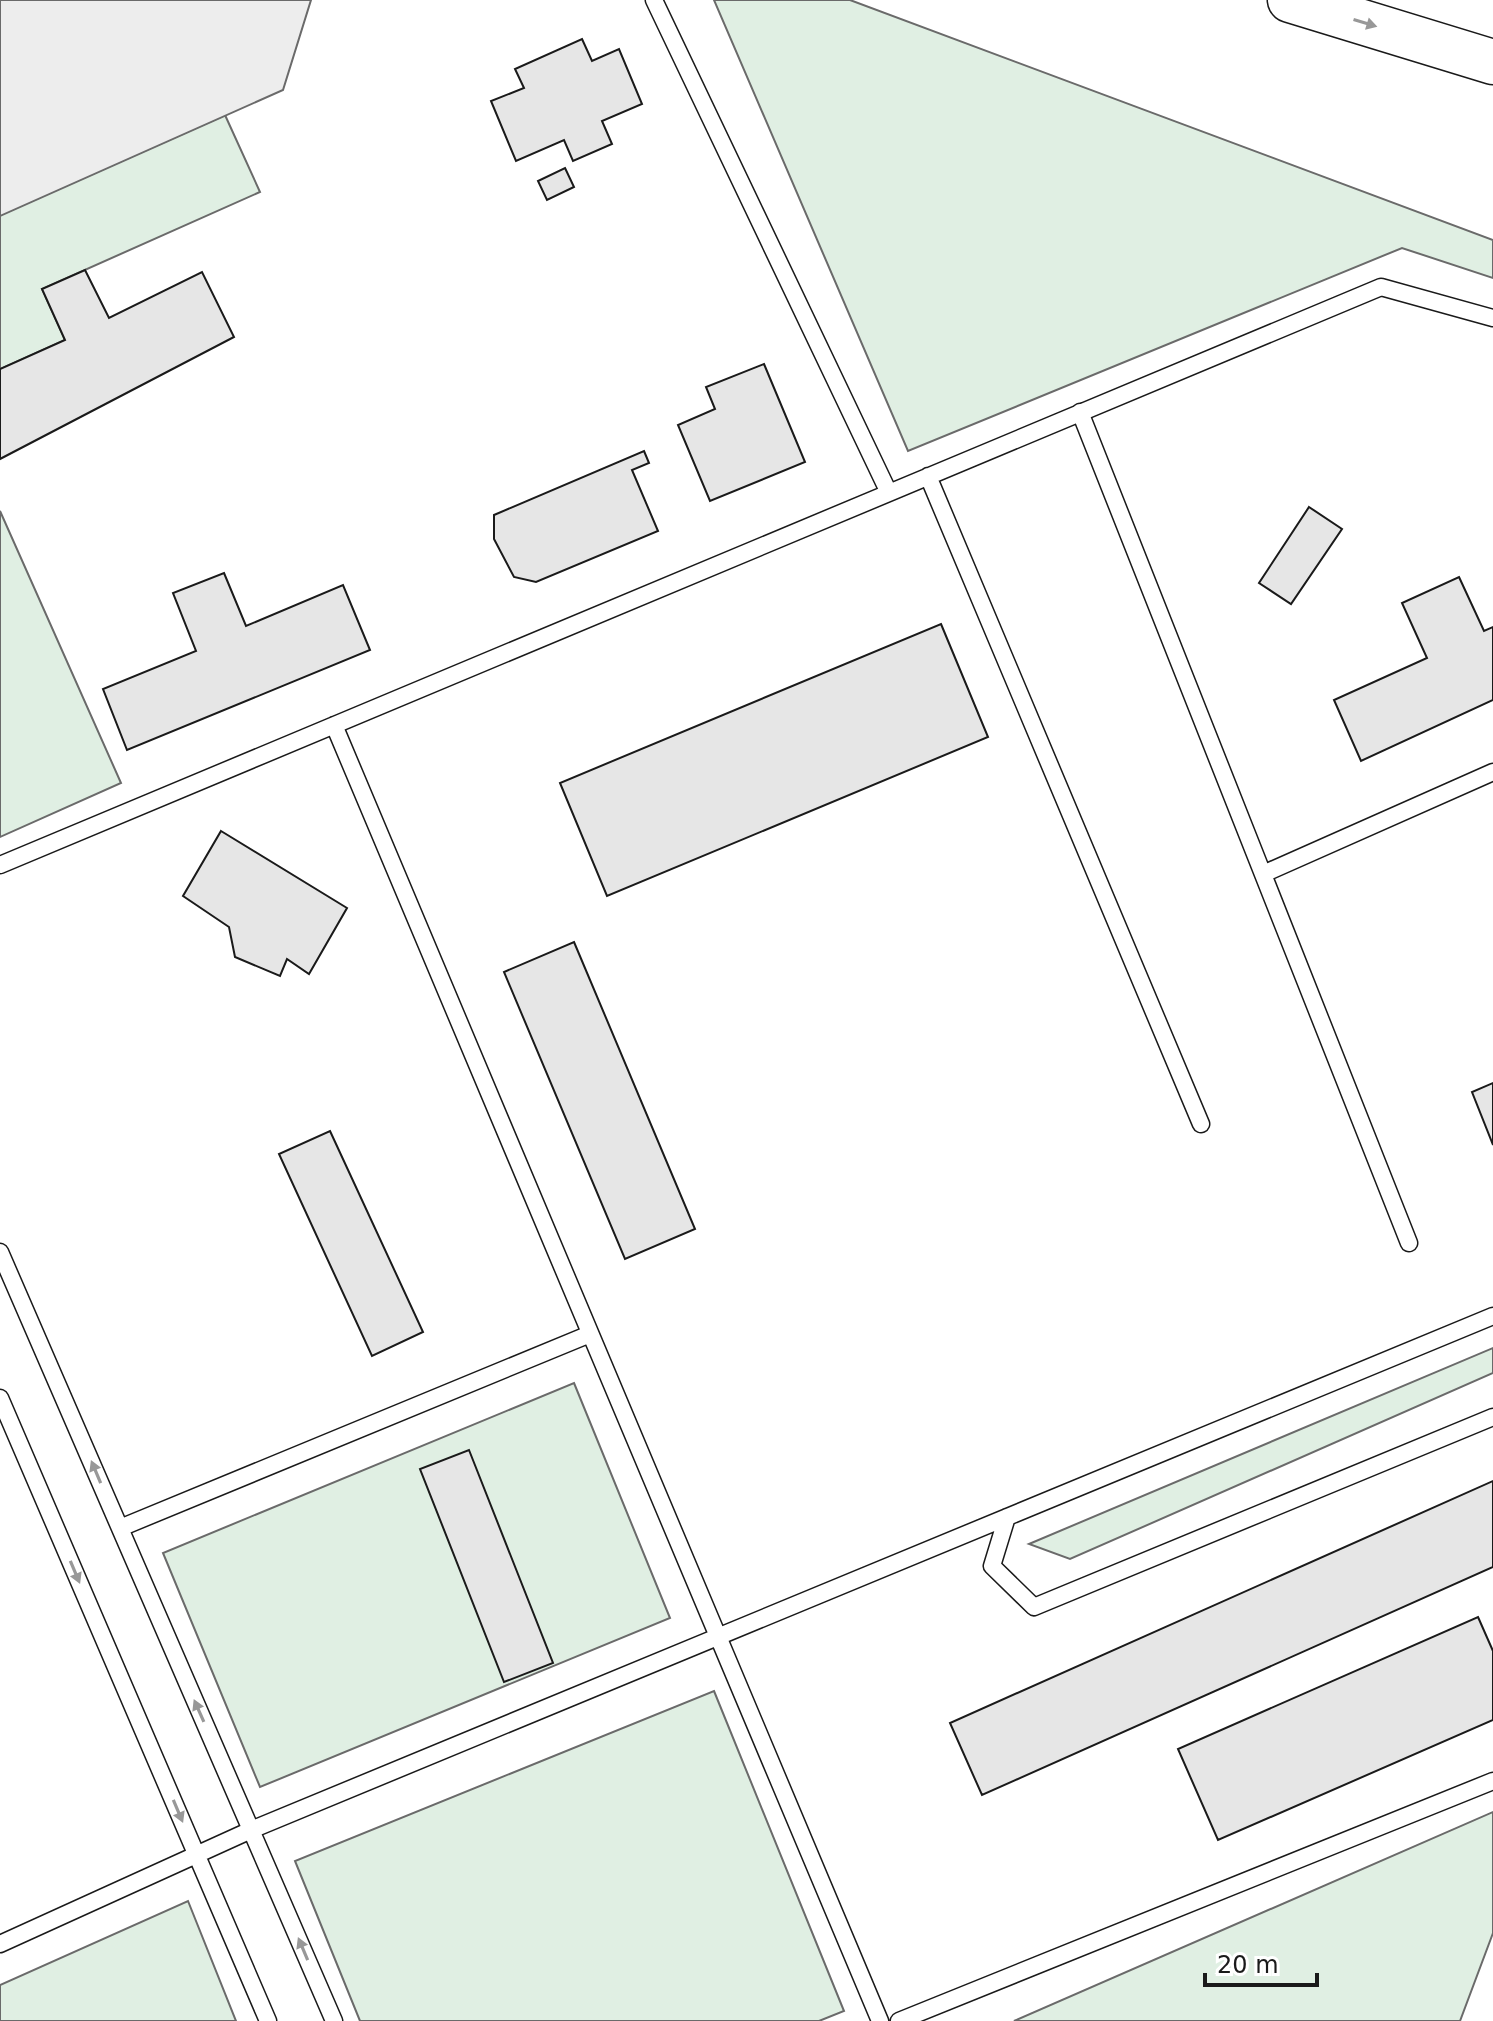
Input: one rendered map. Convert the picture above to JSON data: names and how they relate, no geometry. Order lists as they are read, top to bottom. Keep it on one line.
{"scale_bar":"20 m"}
